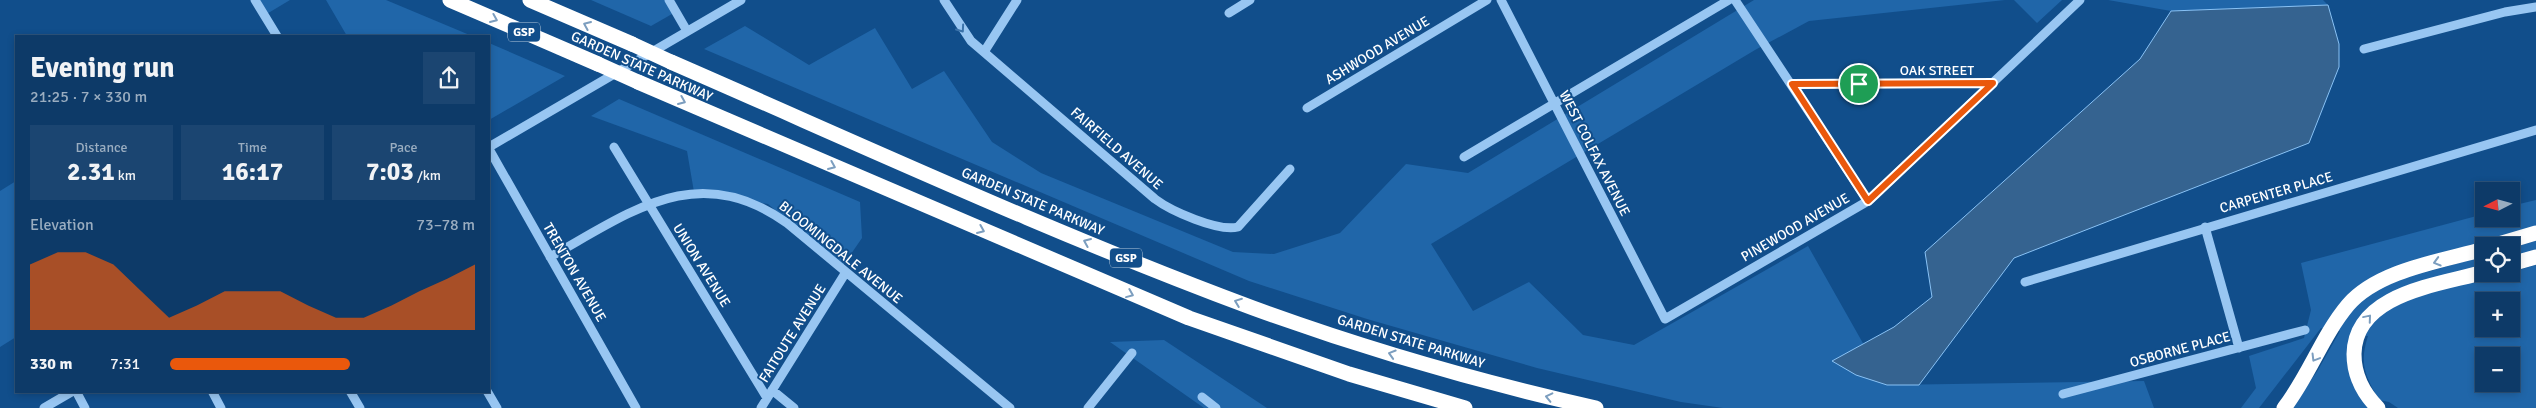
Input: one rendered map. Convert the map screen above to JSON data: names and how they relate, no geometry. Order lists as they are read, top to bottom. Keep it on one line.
{"streets":{"highway":["GSP","GARDEN STATE PARKWAY"],"street":["ASHWOOD AVENUE","OAK STREET","FAIRFIELD AVENUE","WEST COLFAX AVENUE","CARPENTER PLACE","PINEWOOD AVENUE","BLOOMINGDALE AVENUE","UNION AVENUE","TRENTON AVENUE","FAITOUTE AVENUE","OSBORNE PLACE"]},"crossings":[["OAK STREET","PINEWOOD AVENUE"],["WEST COLFAX AVENUE","PINEWOOD AVENUE"],["BLOOMINGDALE AVENUE","UNION AVENUE"],["BLOOMINGDALE AVENUE","TRENTON AVENUE"],["BLOOMINGDALE AVENUE","FAITOUTE AVENUE"],["UNION AVENUE","FAITOUTE AVENUE"]],"north":"left","page":{"heading":["Evening run","21:25 · 7 × 330 m"],"stats":[["Distance","2.31 km"],["Time","16:17"],["Pace","7:03 /km"]],"map_buttons":["+","−"],"chart":["Elevation","73–78 m"],"list":[{"name":"330 m","note":"7:31"}]}}
